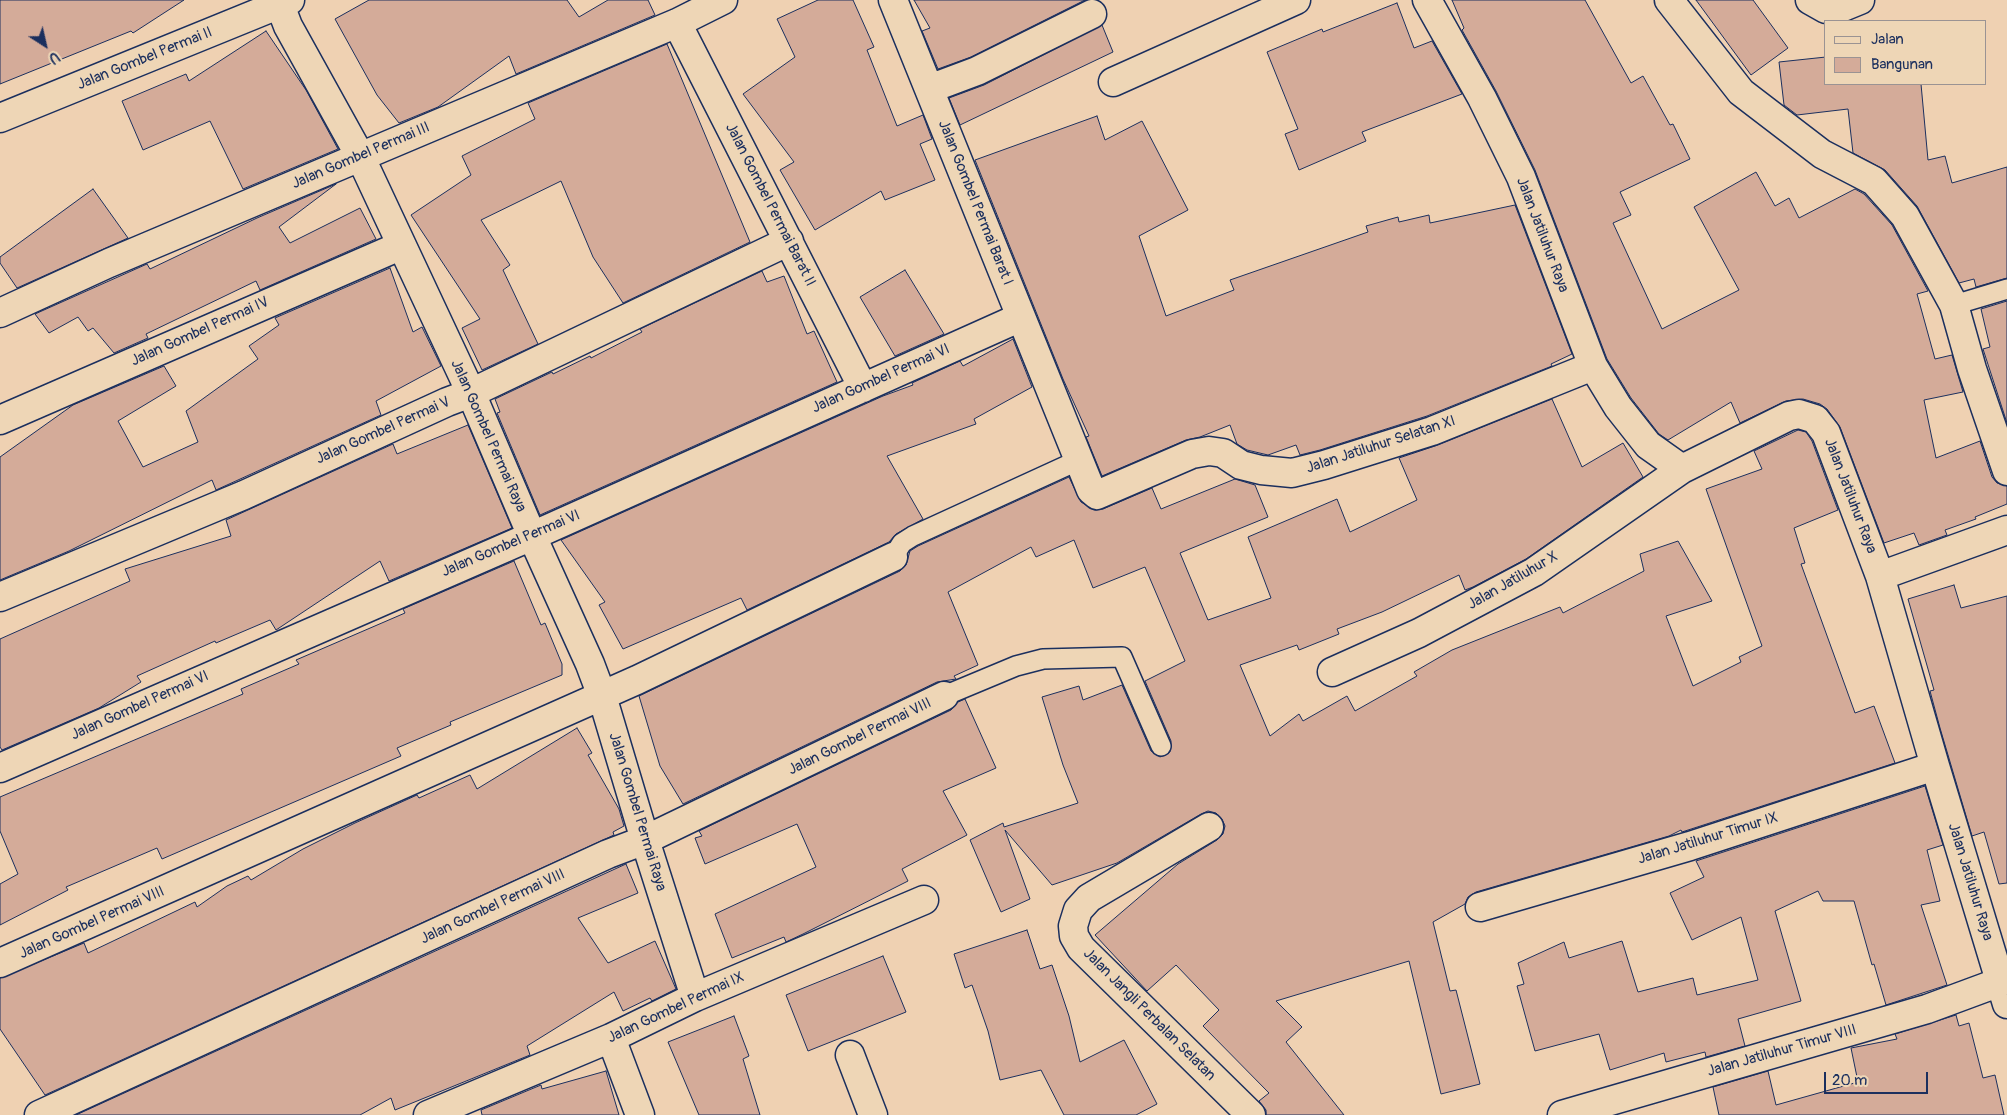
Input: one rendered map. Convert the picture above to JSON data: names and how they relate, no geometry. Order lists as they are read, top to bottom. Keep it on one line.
{"streets":{"street":["Jalan Gombel Permai II","Jalan Gombel Permai III","Jalan Gombel Permai Barat I","Jalan Gombel Permai Barat II","Jalan Jatiluhur Raya","Jalan Gombel Permai IV","Jalan Gombel Permai VI","Jalan Gombel Permai V","Jalan Gombel Permai Raya","Jalan Jatiluhur Selatan XI","Jalan Jatiluhur X","Jalan Gombel Permai VIII","Jalan Jatiluhur Timur IX","Jalan Gombel Permai IX","Jalan Jangli Perbalan Selatan","Jalan Jatiluhur Timur VIII"]},"crossings":[["Jalan Gombel Permai II","Jalan Gombel Permai Raya"],["Jalan Gombel Permai III","Jalan Gombel Permai Barat II"],["Jalan Gombel Permai III","Jalan Gombel Permai Raya"],["Jalan Gombel Permai Barat I","Jalan Gombel Permai VI"],["Jalan Gombel Permai Barat I","Jalan Jatiluhur Selatan XI"],["Jalan Gombel Permai Barat II","Jalan Gombel Permai VI"],["Jalan Gombel Permai Barat II","Jalan Gombel Permai V"],["Jalan Jatiluhur Raya","Jalan Jatiluhur Selatan XI"],["Jalan Jatiluhur Raya","Jalan Jatiluhur X"],["Jalan Jatiluhur Raya","Jalan Jatiluhur Timur IX"],["Jalan Jatiluhur Raya","Jalan Jatiluhur Timur VIII"],["Jalan Gombel Permai IV","Jalan Gombel Permai Raya"],["Jalan Gombel Permai VI","Jalan Gombel Permai Raya"],["Jalan Gombel Permai VI","Jalan Jatiluhur Selatan XI"],["Jalan Gombel Permai V","Jalan Gombel Permai Raya"],["Jalan Gombel Permai Raya","Jalan Gombel Permai VIII"],["Jalan Gombel Permai Raya","Jalan Gombel Permai IX"]],"legend":["Jalan","Bangunan"],"scale_bar":"20 m","north":"bottom right"}
